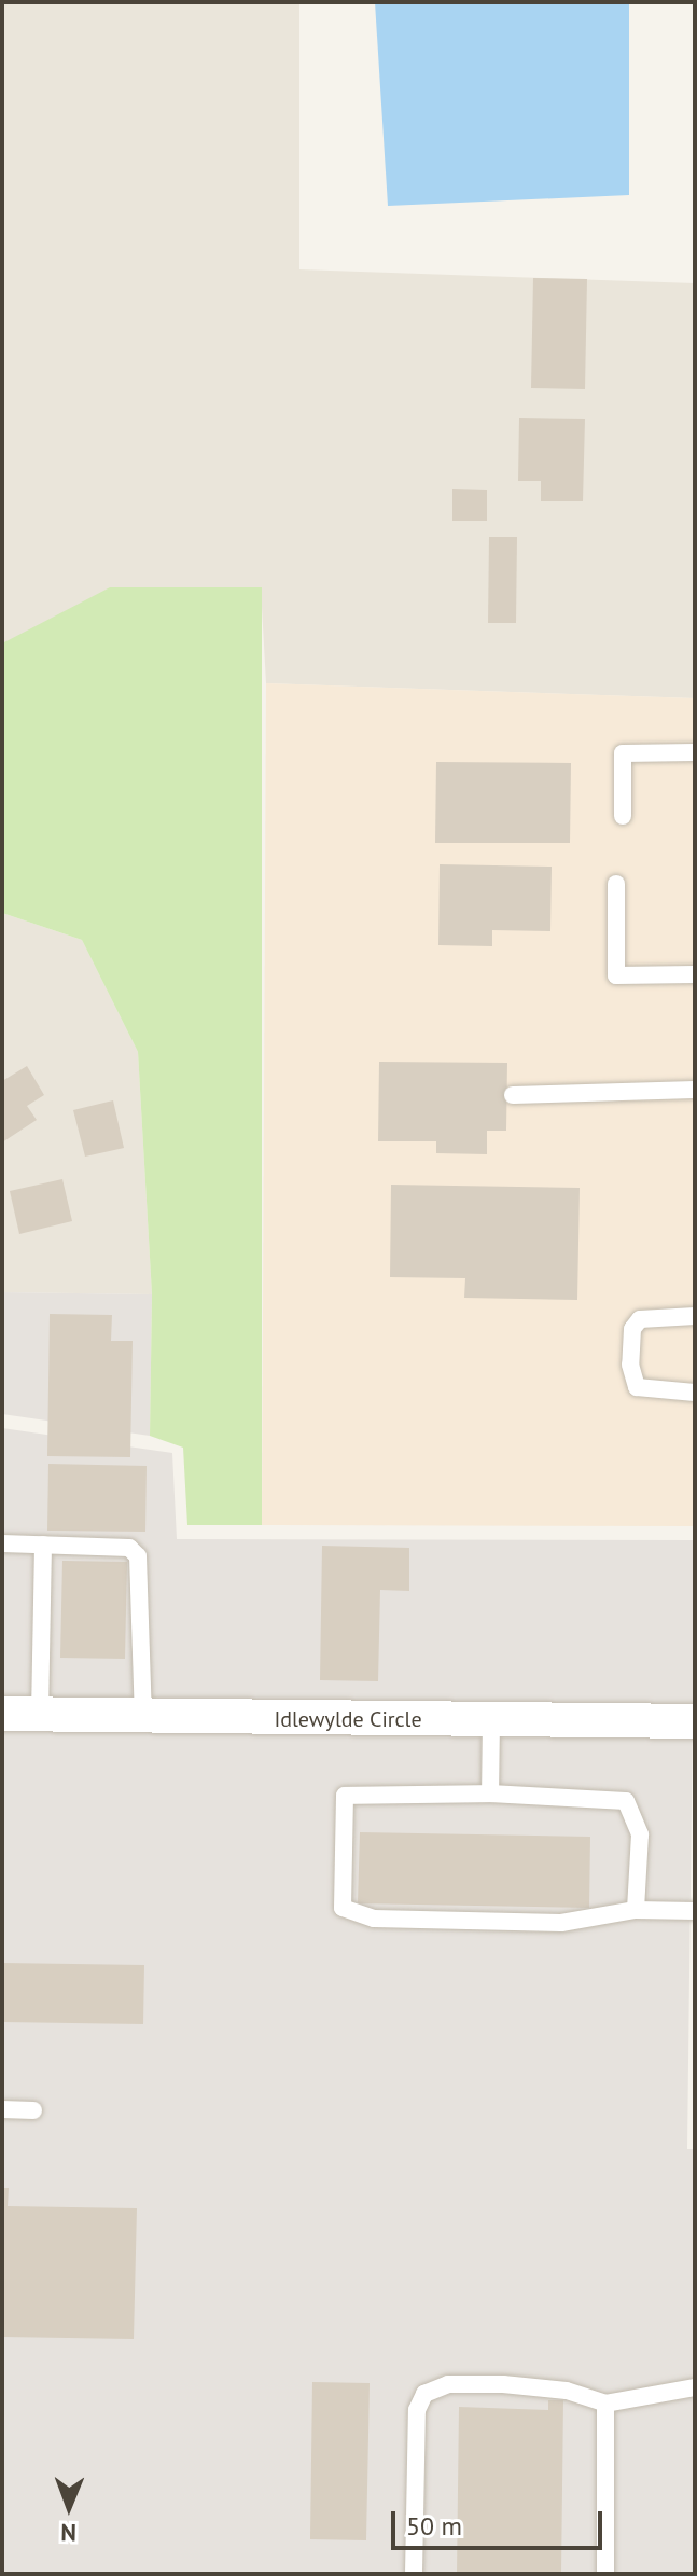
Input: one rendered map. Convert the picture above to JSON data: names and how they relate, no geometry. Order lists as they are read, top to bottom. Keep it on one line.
{"streets":{"street":["Idlewylde Circle"]},"scale_bar":"50 m","north":"bottom"}
